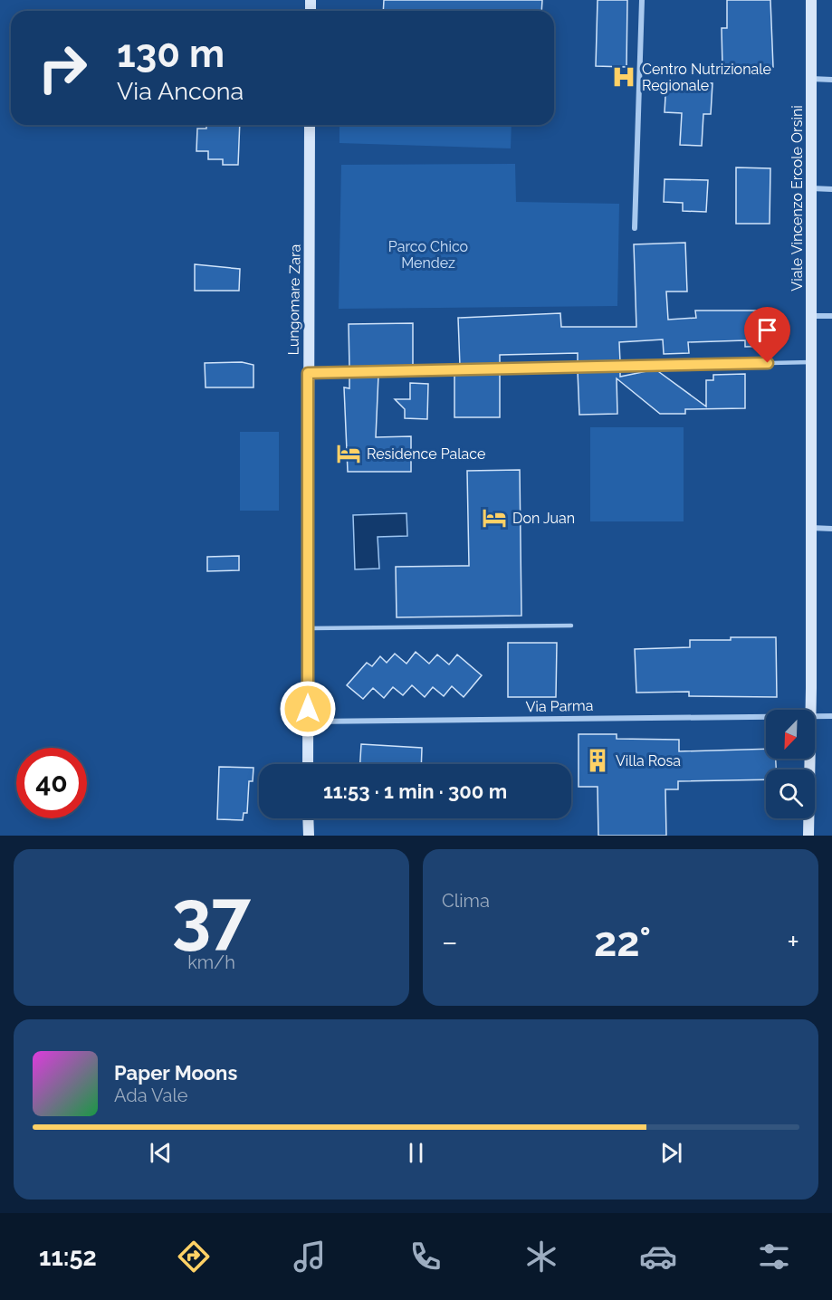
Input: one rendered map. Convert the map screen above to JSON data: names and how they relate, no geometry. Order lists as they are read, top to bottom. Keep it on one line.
{"streets":{"street":["Viale Vincenzo Ercole Orsini","Lungomare Zara","Via Parma"]},"crossings":[["Lungomare Zara","Via Parma"]],"parks":["Parco Chico Mendez"],"places":{"hospital":["Centro Nutrizionale Regionale"],"hotel":["Residence Palace","Don Juan"],"building":["Villa Rosa"]},"north":"bottom left","page":{"turn":["130 m","Via Ancona"],"limit":"40","trip":"11:53 · 1 min · 300 m","tile":[["37","km/h"],"Clima"],"heat":["−","22°","+"],"song":["Paper Moons","Ada Vale"],"tabs":"11:52"}}
